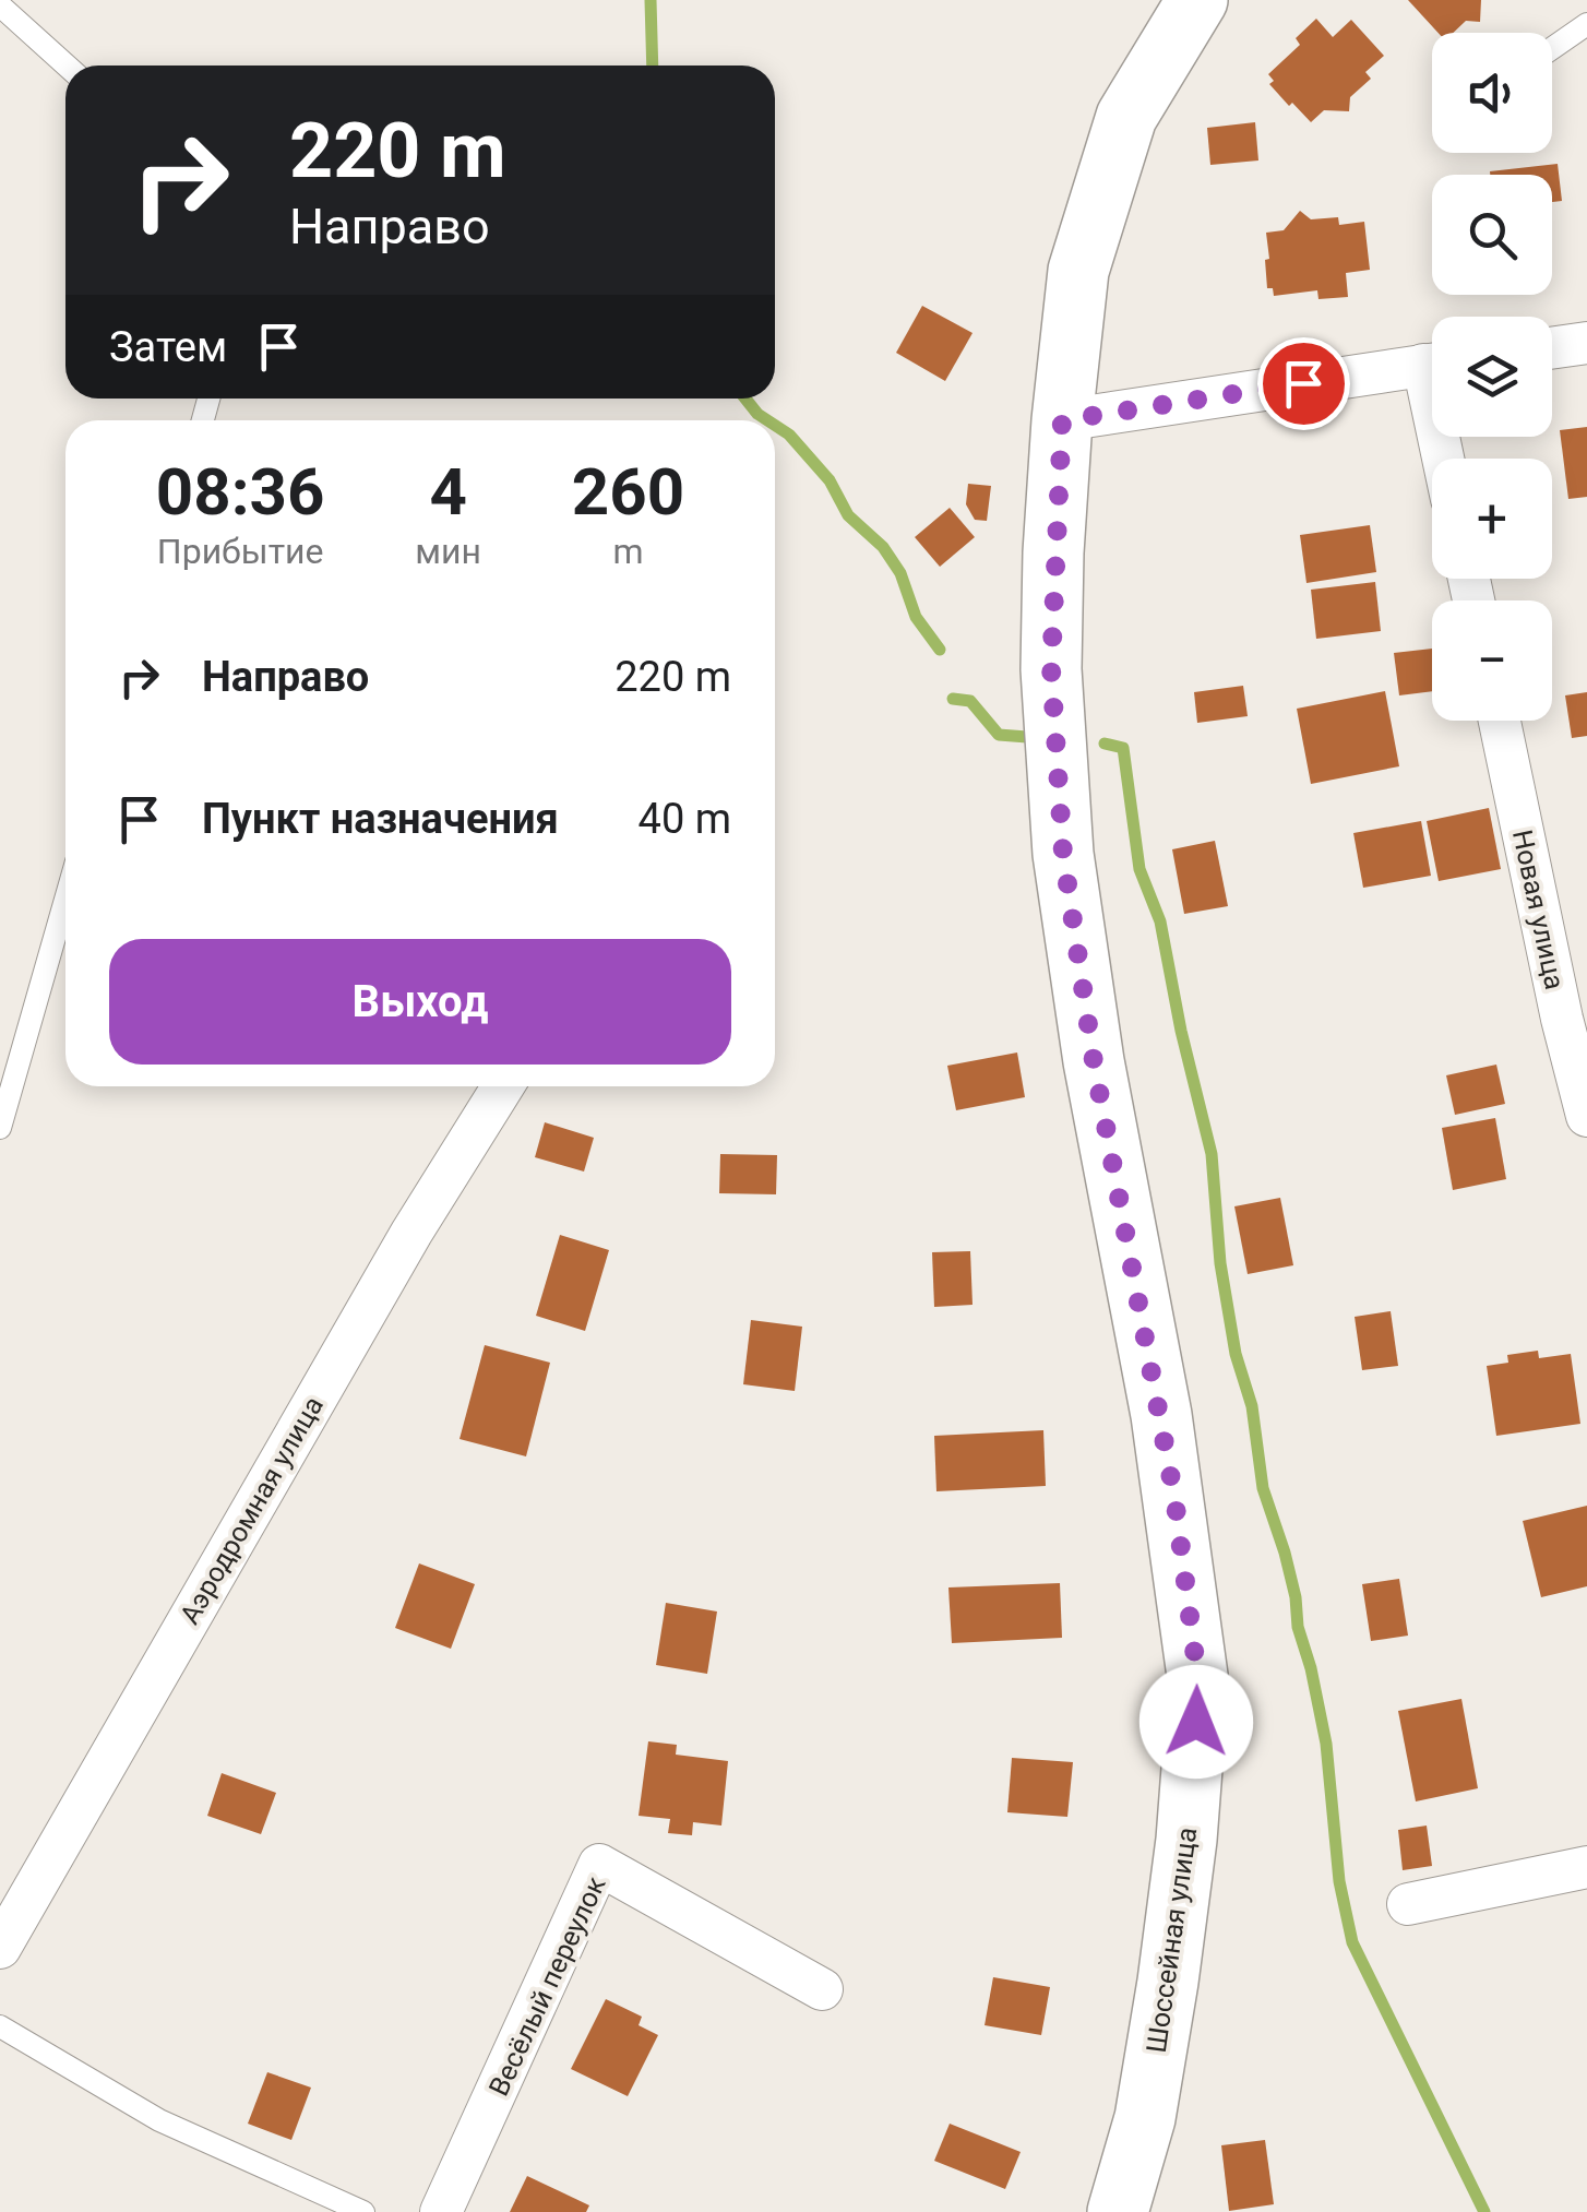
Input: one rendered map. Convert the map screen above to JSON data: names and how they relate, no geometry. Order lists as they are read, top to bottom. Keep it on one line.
{"streets":{"main road":["Шоссейная улица"],"street":["Новая улица","Аэродромная улица","Весёлый переулок"]},"page":{"map_buttons":["+","−"],"turn":["220 m","Направо"],"then":"Затем","eta":["08:36","Прибытие","4","мин","260","m"],"list":[{"name":"Направо","value":"220 m"},{"name":"Пункт назначения","value":"40 m"}],"buttons":"Выход"}}
